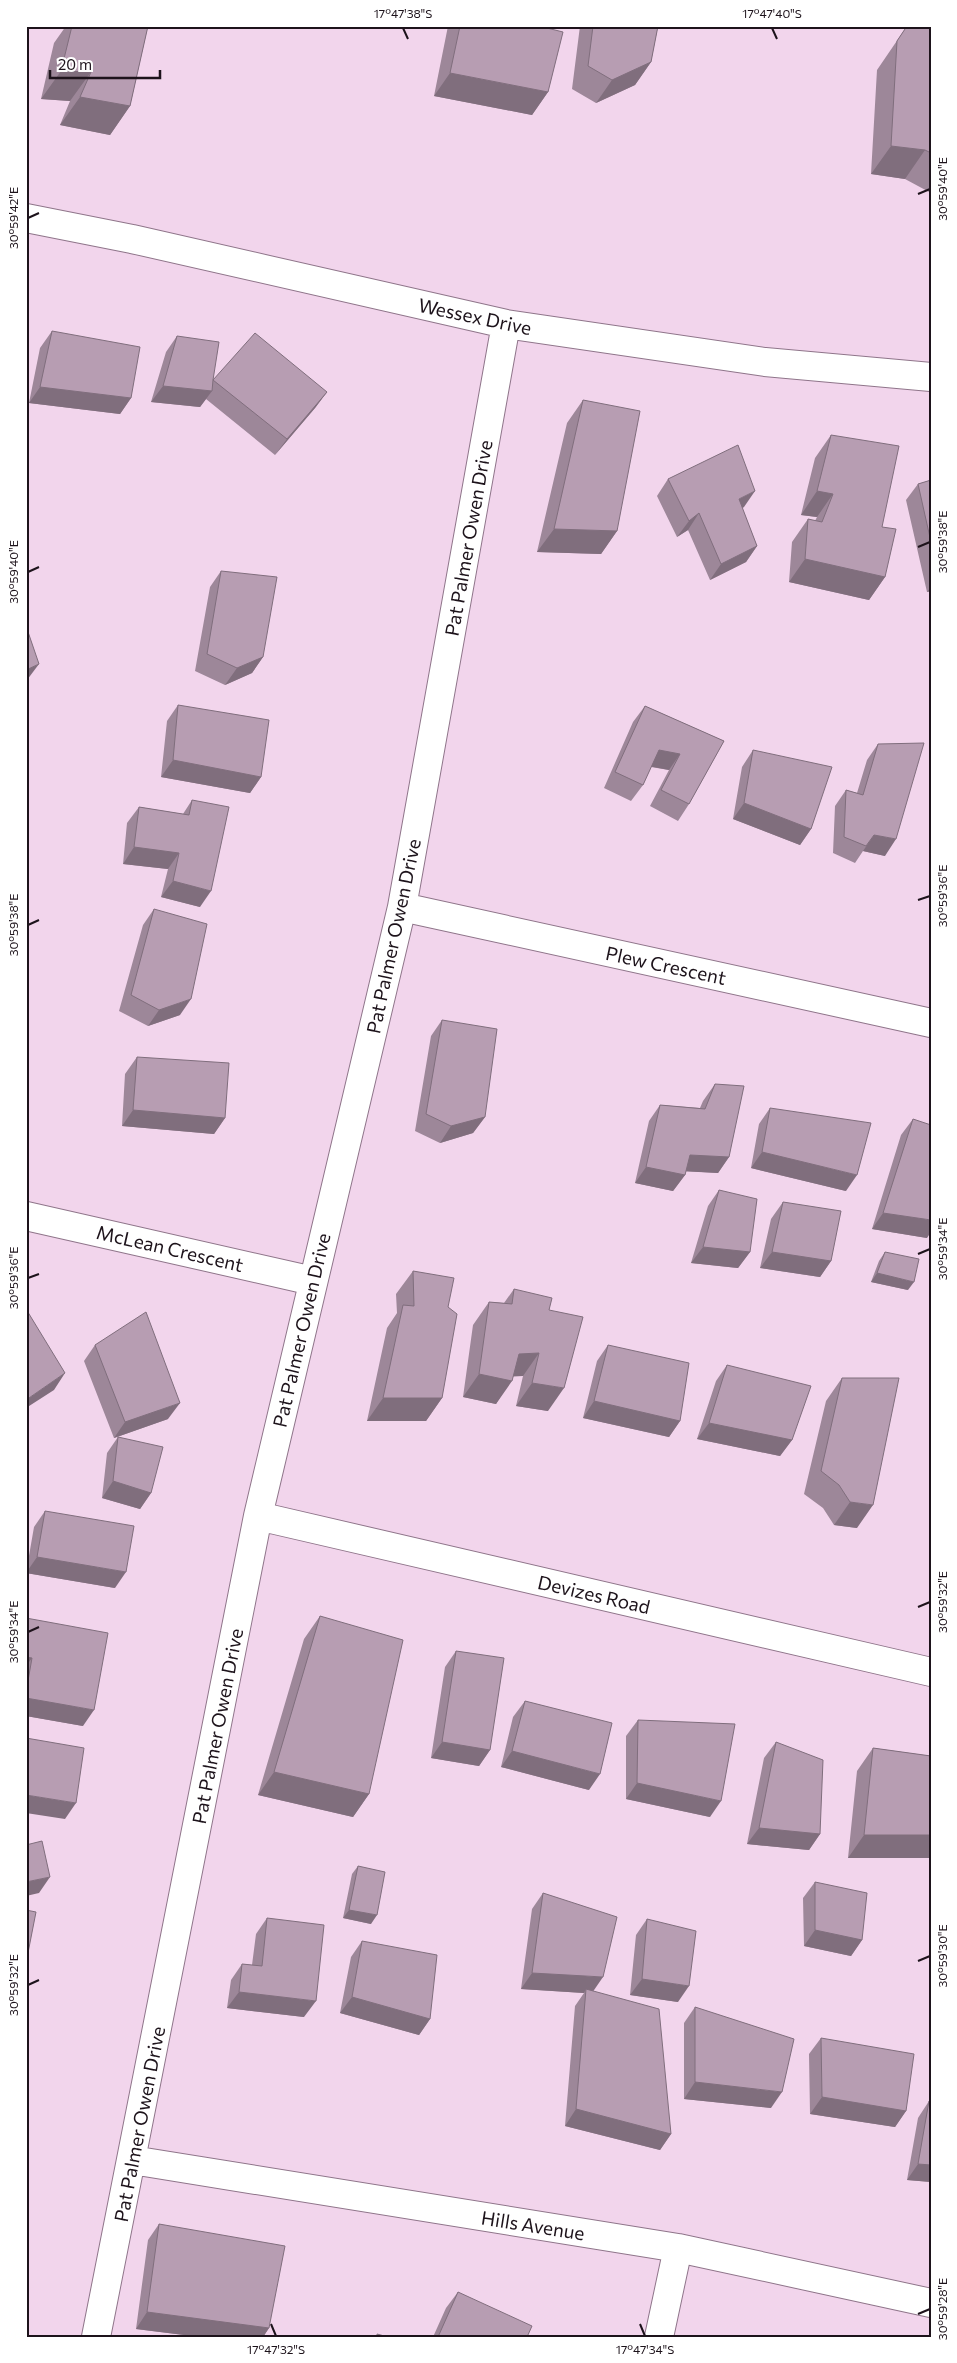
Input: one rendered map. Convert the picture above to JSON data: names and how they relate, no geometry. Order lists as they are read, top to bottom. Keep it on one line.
{"streets":{"street":["Wessex Drive","Pat Palmer Owen Drive","Plew Crescent","McLean Crescent","Devizes Road","Hills Avenue"]},"crossings":[["Wessex Drive","Pat Palmer Owen Drive"],["Pat Palmer Owen Drive","Plew Crescent"],["Pat Palmer Owen Drive","McLean Crescent"],["Pat Palmer Owen Drive","Devizes Road"],["Pat Palmer Owen Drive","Hills Avenue"]],"scale_bar":"20 m","coordinates":["17°47'38\"S","17°47'40\"S","30°59'40\"E","30°59'42\"E","30°59'38\"E","30°59'36\"E","30°59'34\"E","30°59'32\"E","30°59'30\"E","30°59'28\"E","17°47'32\"S","17°47'34\"S"]}
